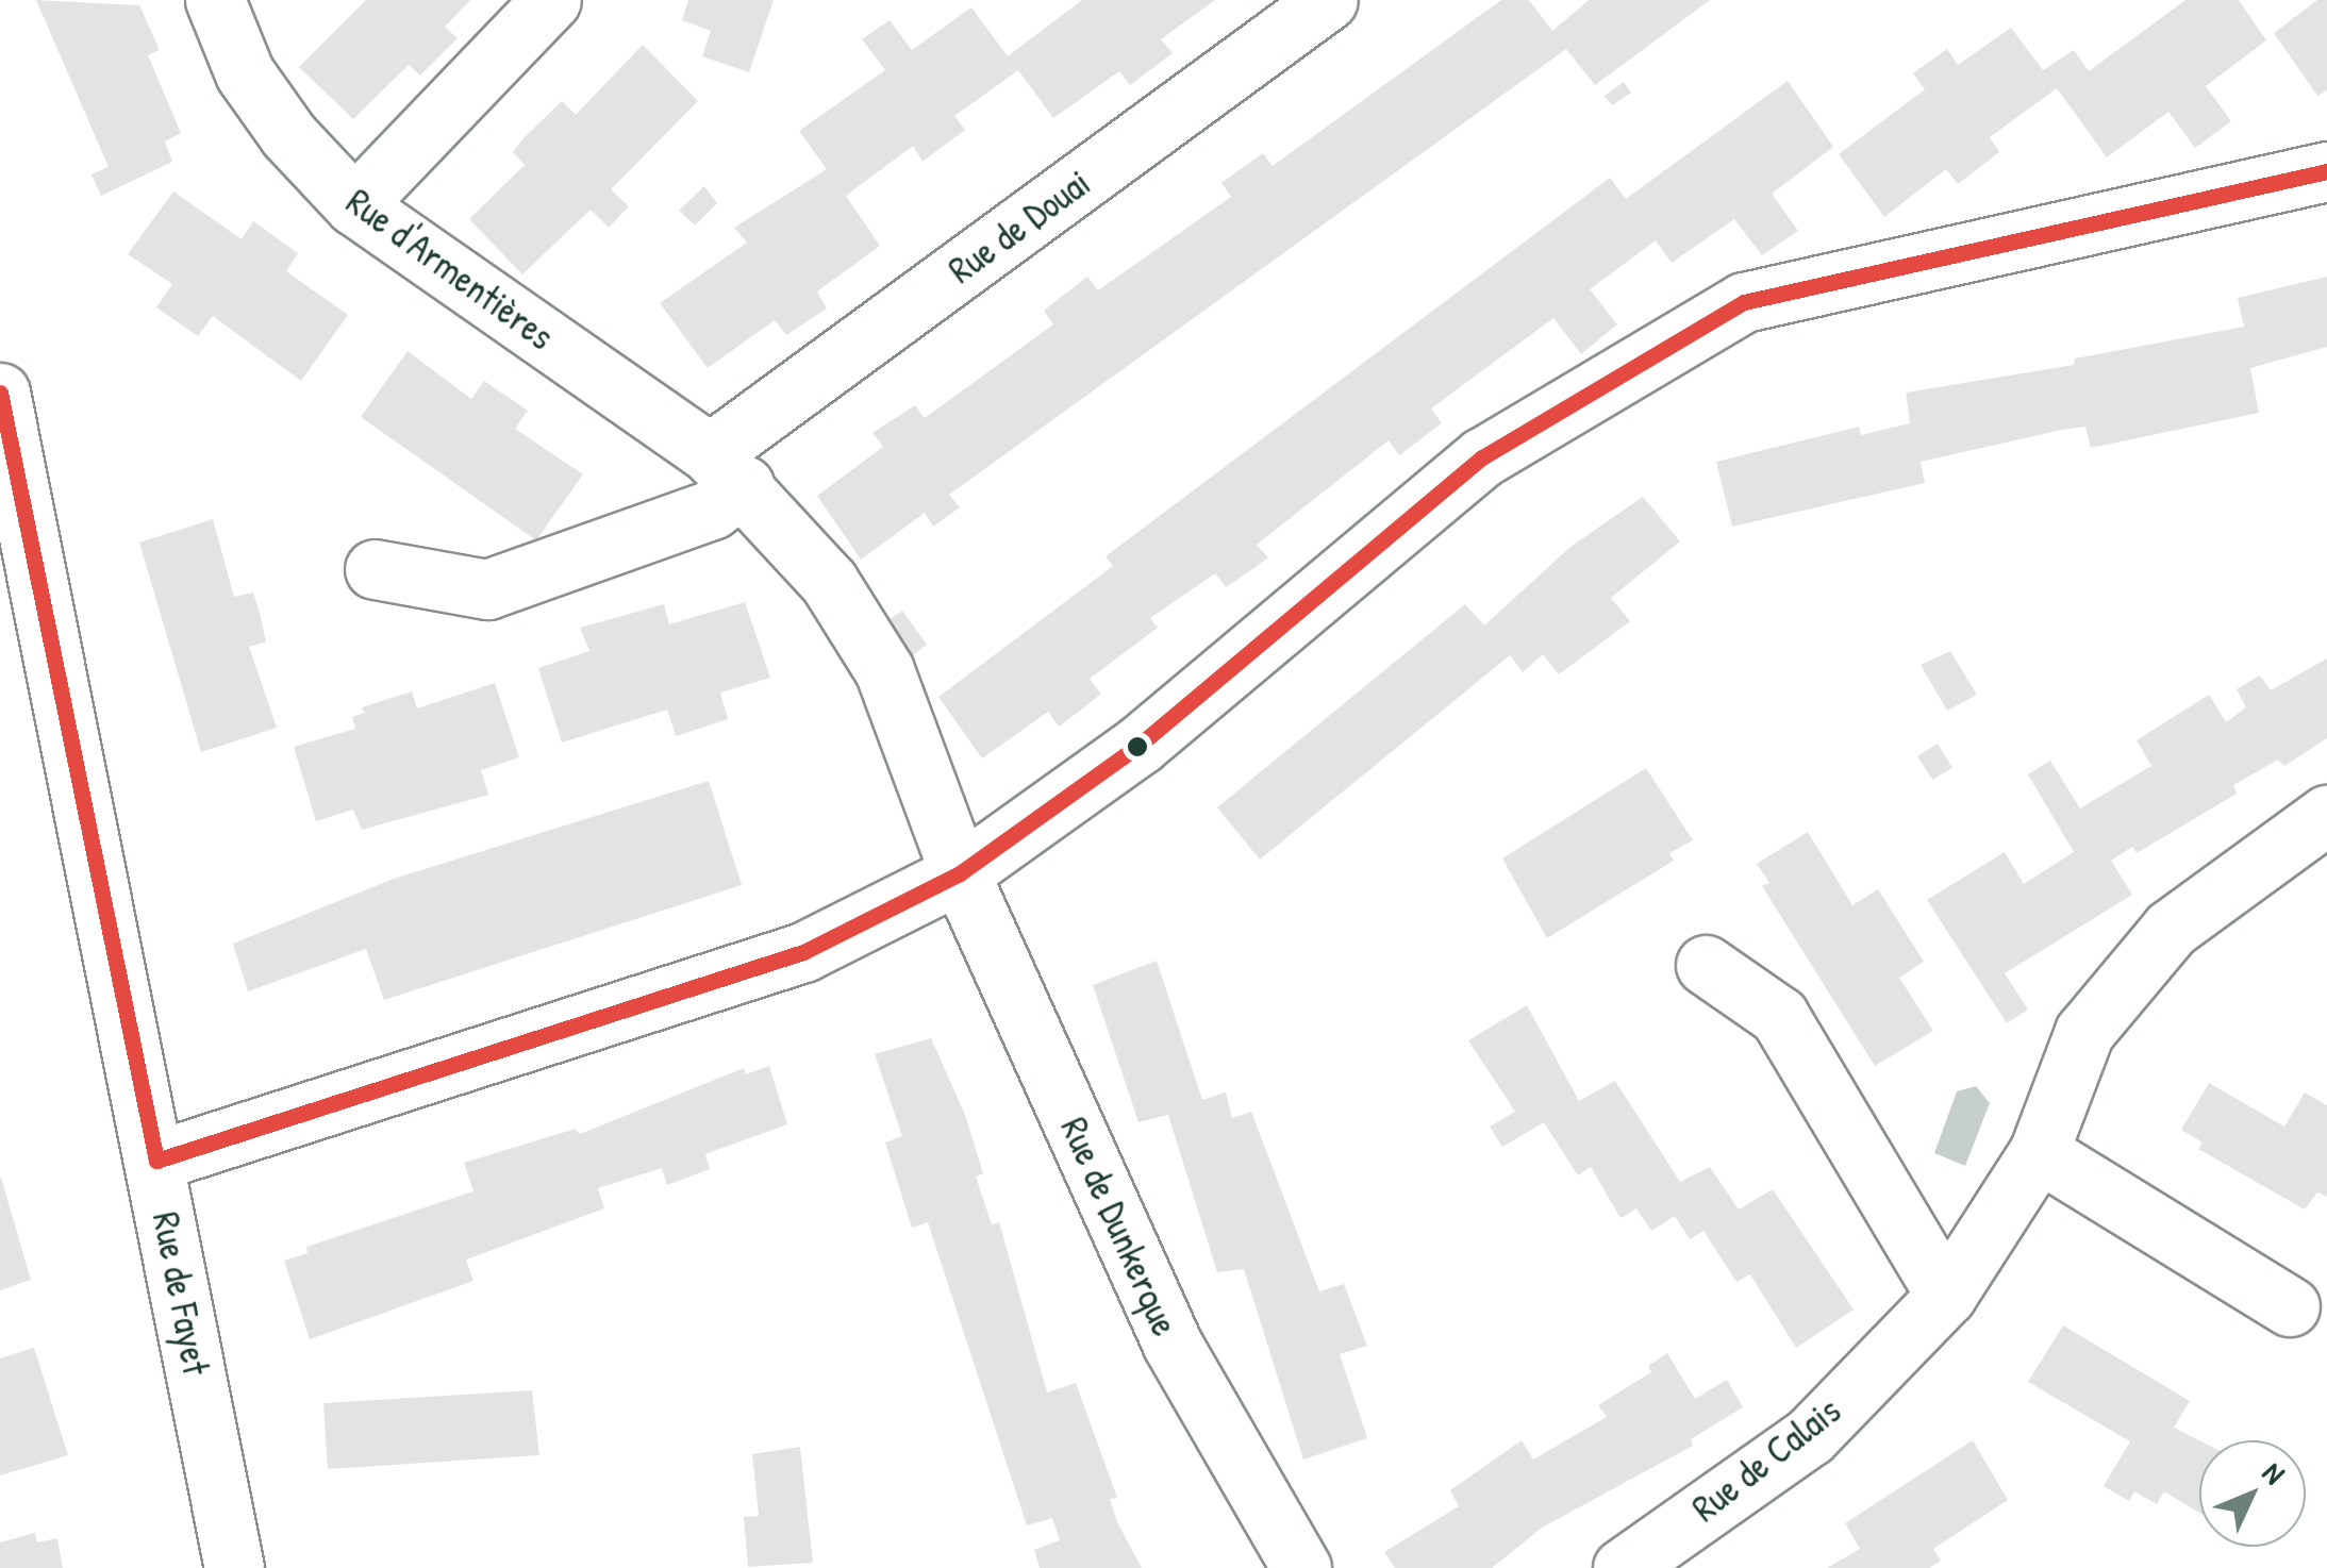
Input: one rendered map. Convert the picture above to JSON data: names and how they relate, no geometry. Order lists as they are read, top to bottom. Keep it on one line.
{"streets":{"street":["Rue de Douai","Rue d'Armentières","Rue de Dunkerque","Rue de Fayet","Rue de Calais"]},"crossings":[["Rue de Douai","Rue d'Armentières"],["Rue d'Armentières","Rue de Dunkerque"]],"north":"top right"}
